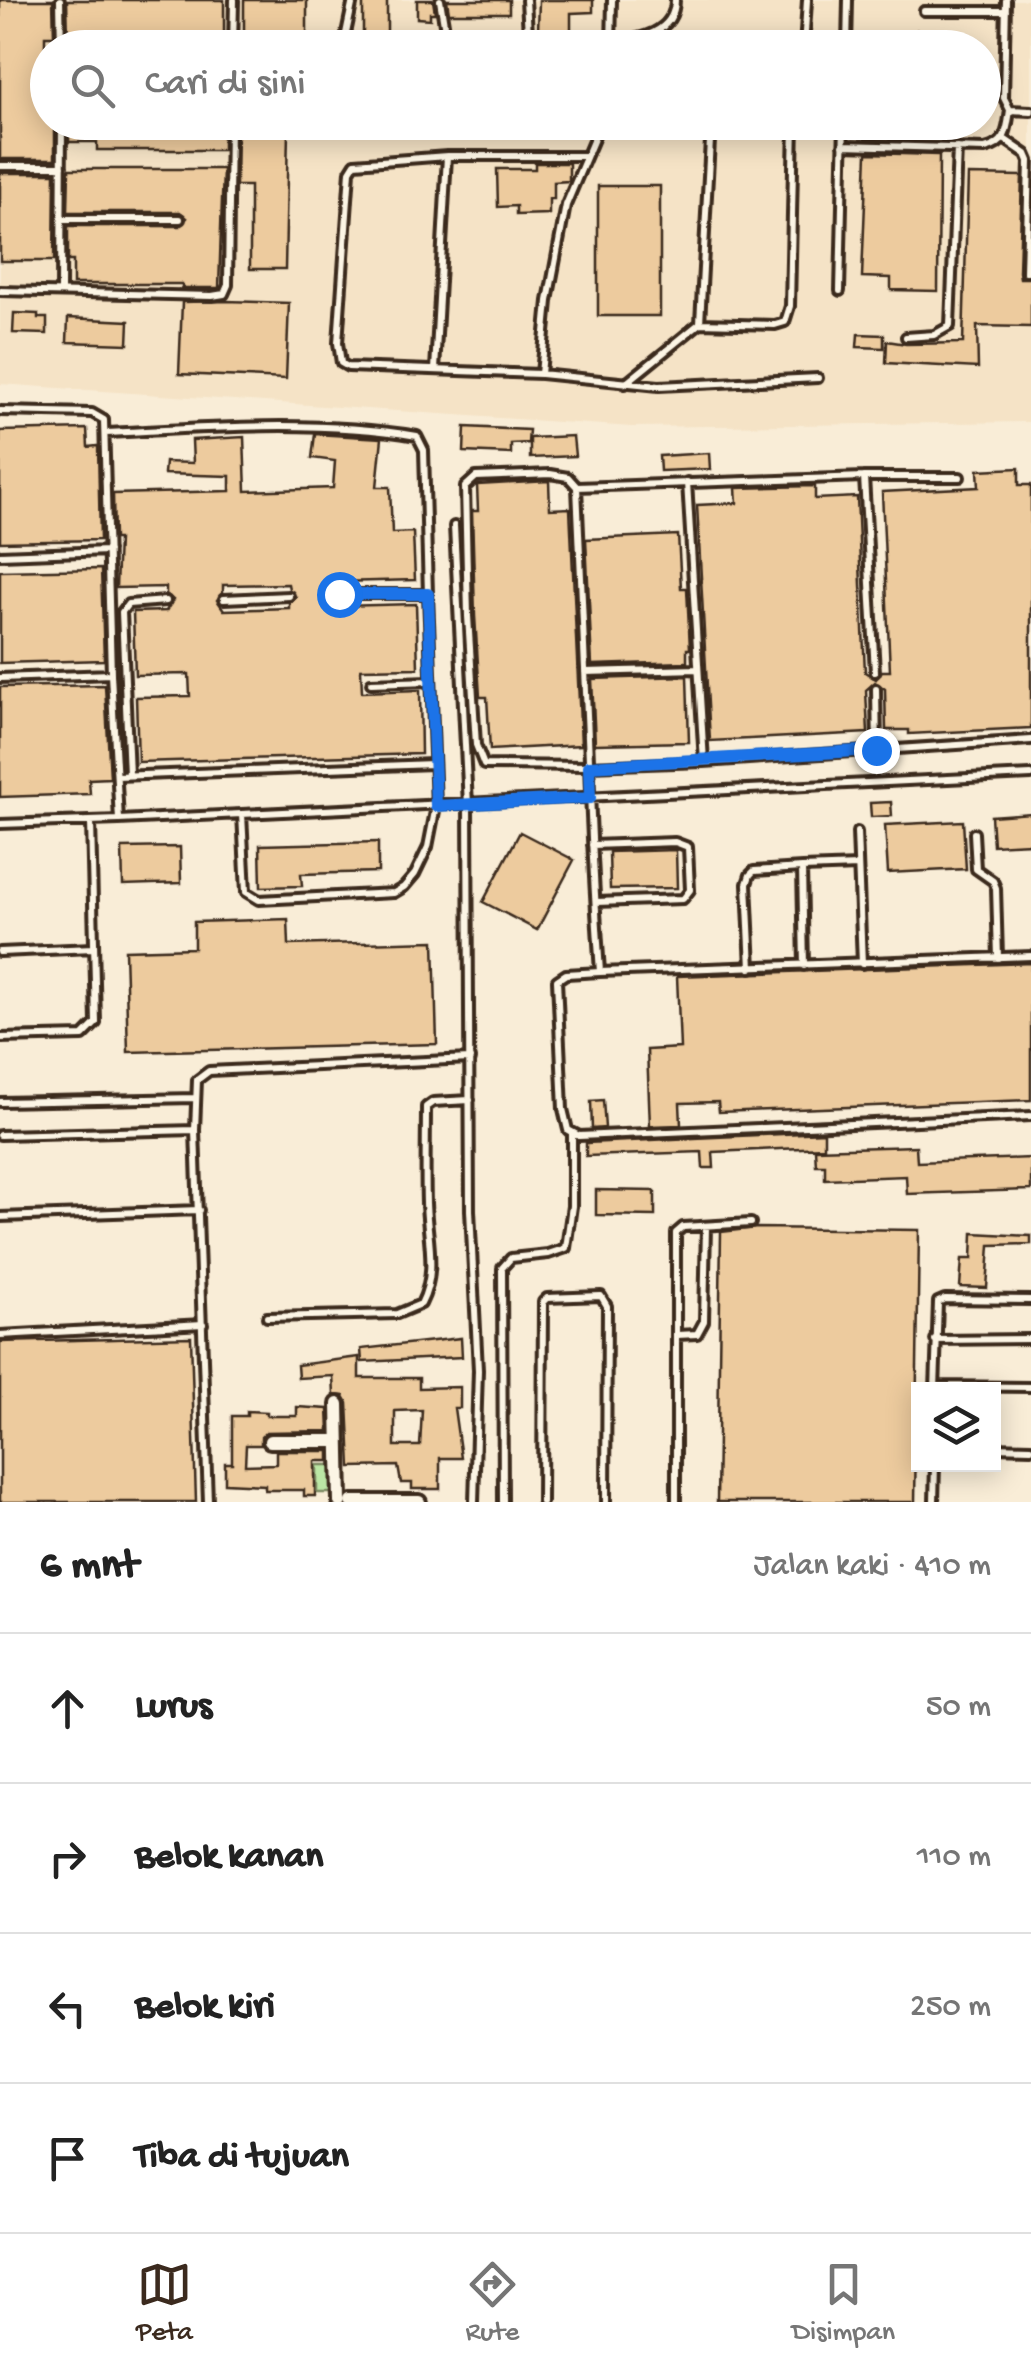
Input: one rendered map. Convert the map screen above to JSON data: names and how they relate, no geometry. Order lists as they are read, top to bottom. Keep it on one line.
{"page":{"search":"Cari di sini","heading":["6 mnt","Jalan kaki · 410 m"],"list":[["Lurus","50 m"],["Belok kanan","110 m"],["Belok kiri","250 m"],"Tiba di tujuan"],"nav":["Peta","Rute","Disimpan"]}}
